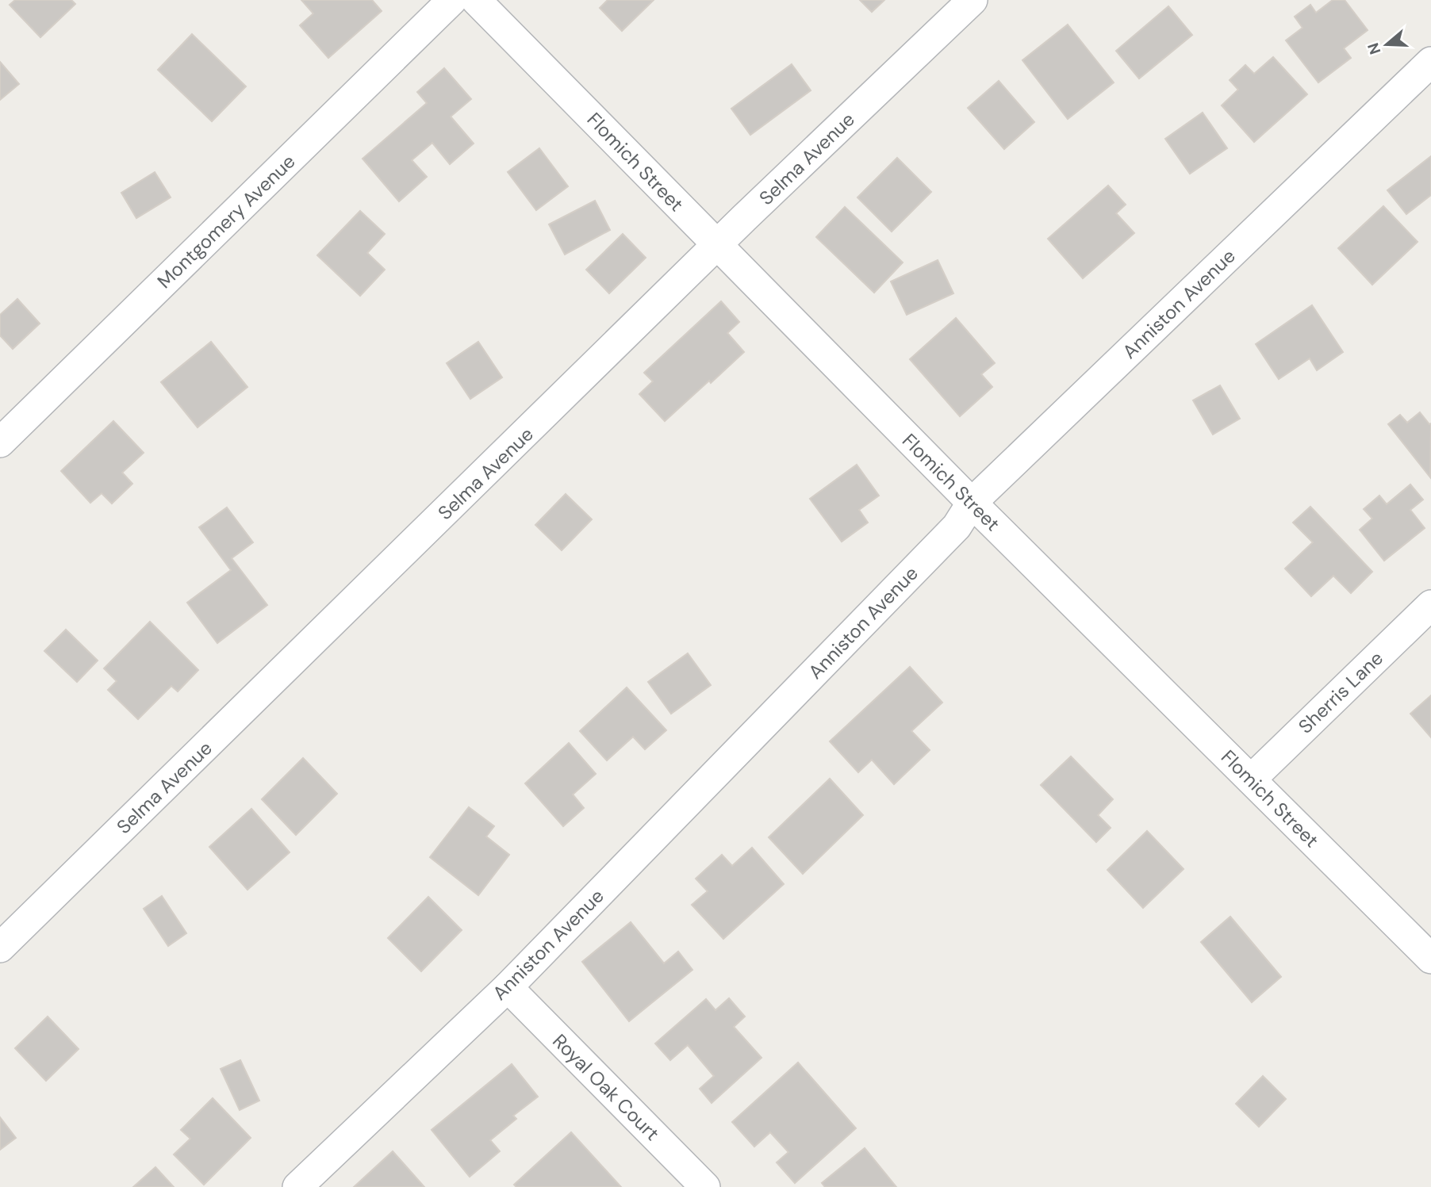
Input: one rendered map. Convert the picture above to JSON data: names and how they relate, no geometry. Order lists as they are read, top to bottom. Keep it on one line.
{"streets":{"street":["Selma Avenue","Flomich Street","Montgomery Avenue","Anniston Avenue","Sherris Lane","Royal Oak Court"]},"crossings":[["Selma Avenue","Flomich Street"],["Flomich Street","Anniston Avenue"],["Flomich Street","Sherris Lane"],["Anniston Avenue","Royal Oak Court"]],"north":"left"}
